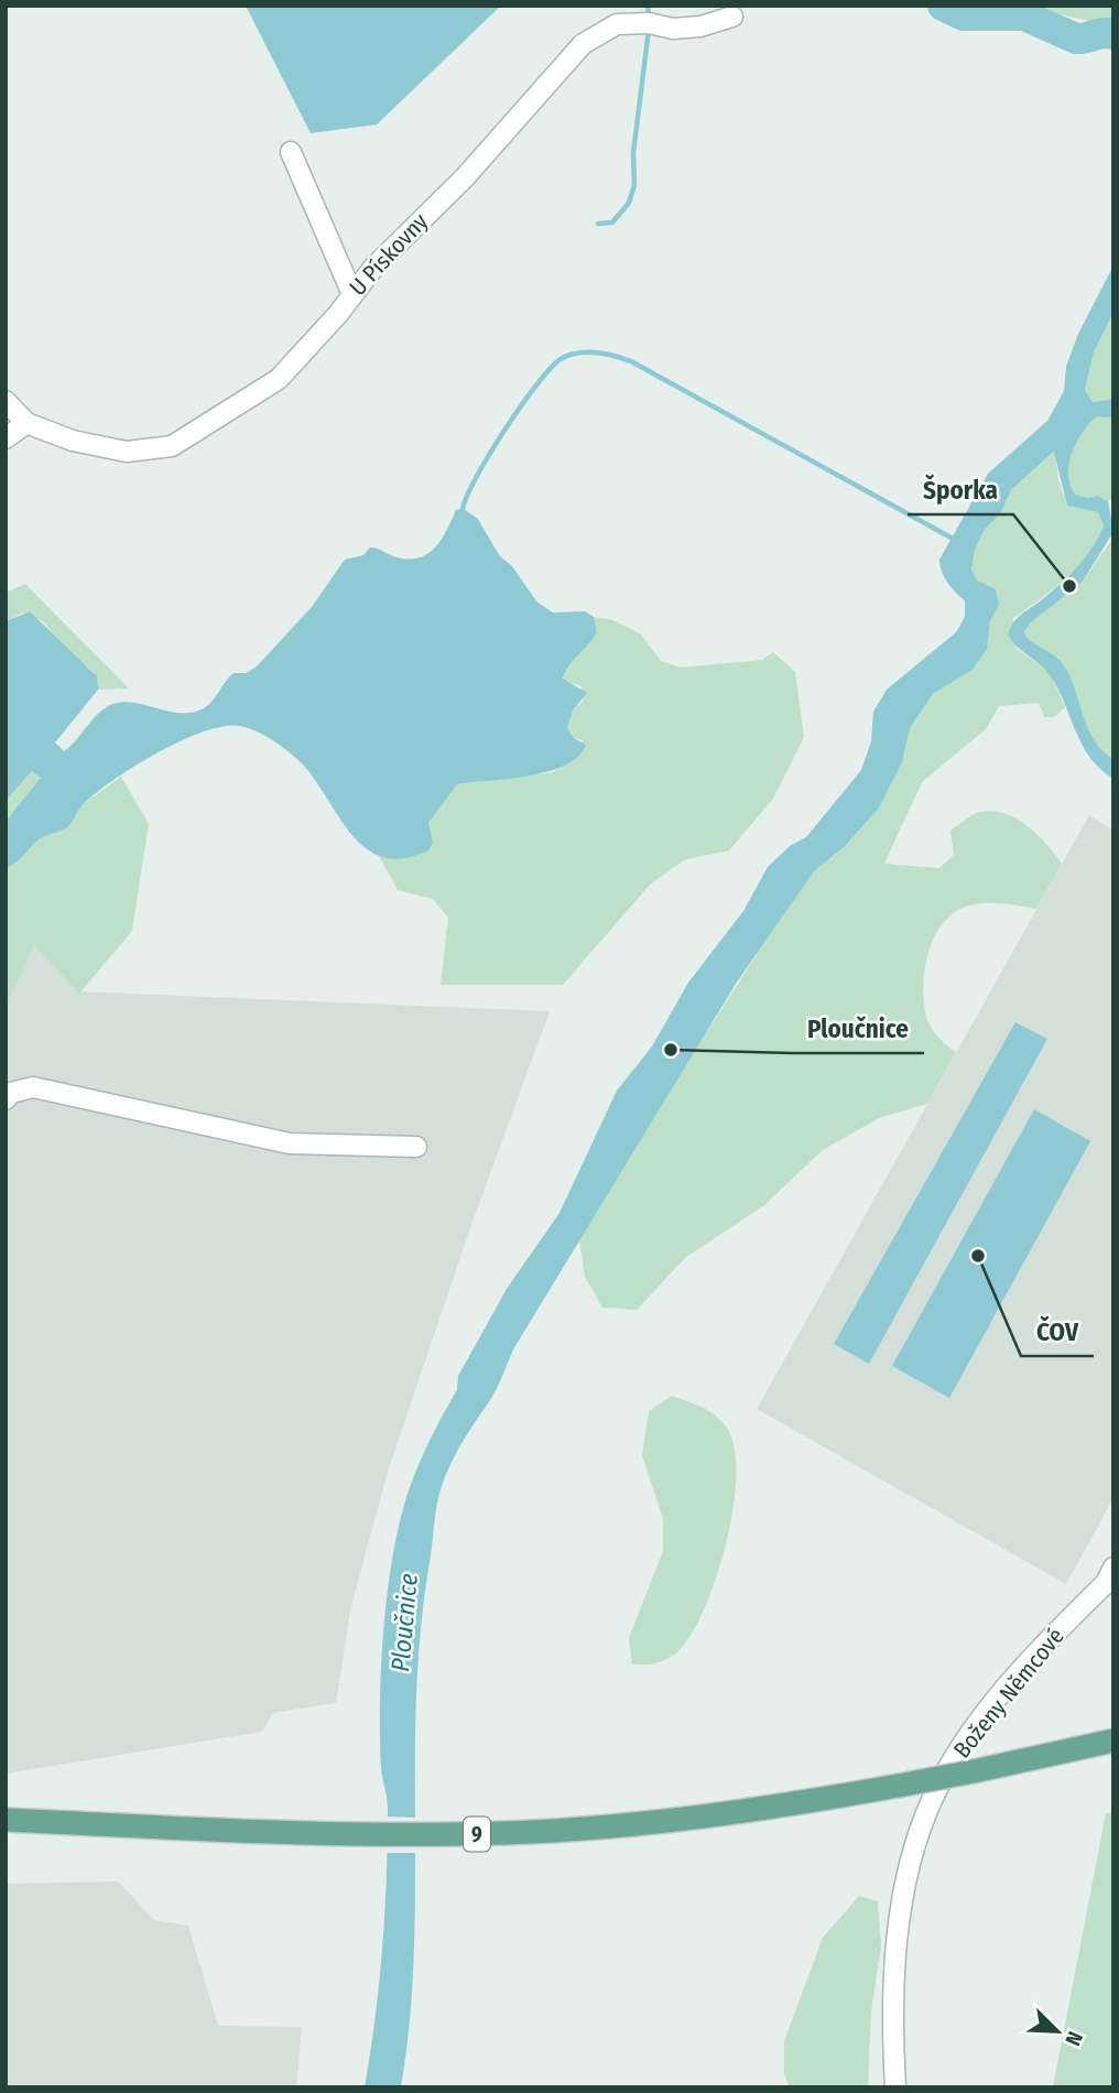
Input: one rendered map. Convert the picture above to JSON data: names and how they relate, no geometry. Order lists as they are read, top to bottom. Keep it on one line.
{"streets":{"main road":["9"],"street":["U Pískovny","Boženy Němcové"]},"water":["Ploučnice"],"places":["Šporka","Ploučnice","ČOV"],"north":"bottom right"}
